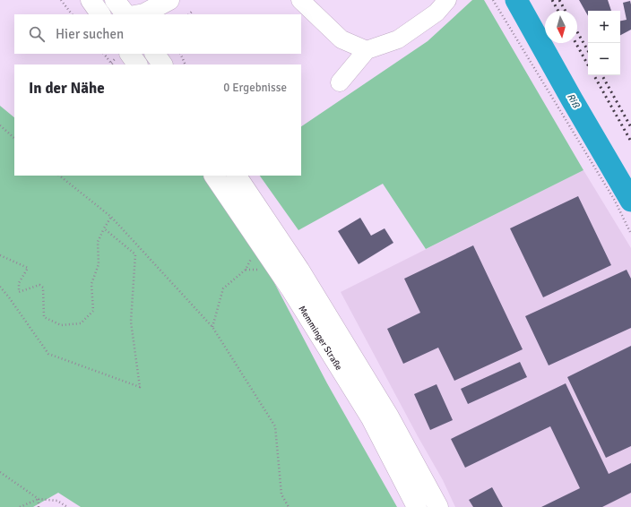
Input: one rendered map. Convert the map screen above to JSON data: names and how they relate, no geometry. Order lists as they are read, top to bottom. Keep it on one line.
{"streets":{"main road":["Memminger Straße"]},"water":["Riß"],"north":"bottom","page":{"map_buttons":["+","−"],"search":"Hier suchen","heading":["In der Nähe","0 Ergebnisse"]}}
